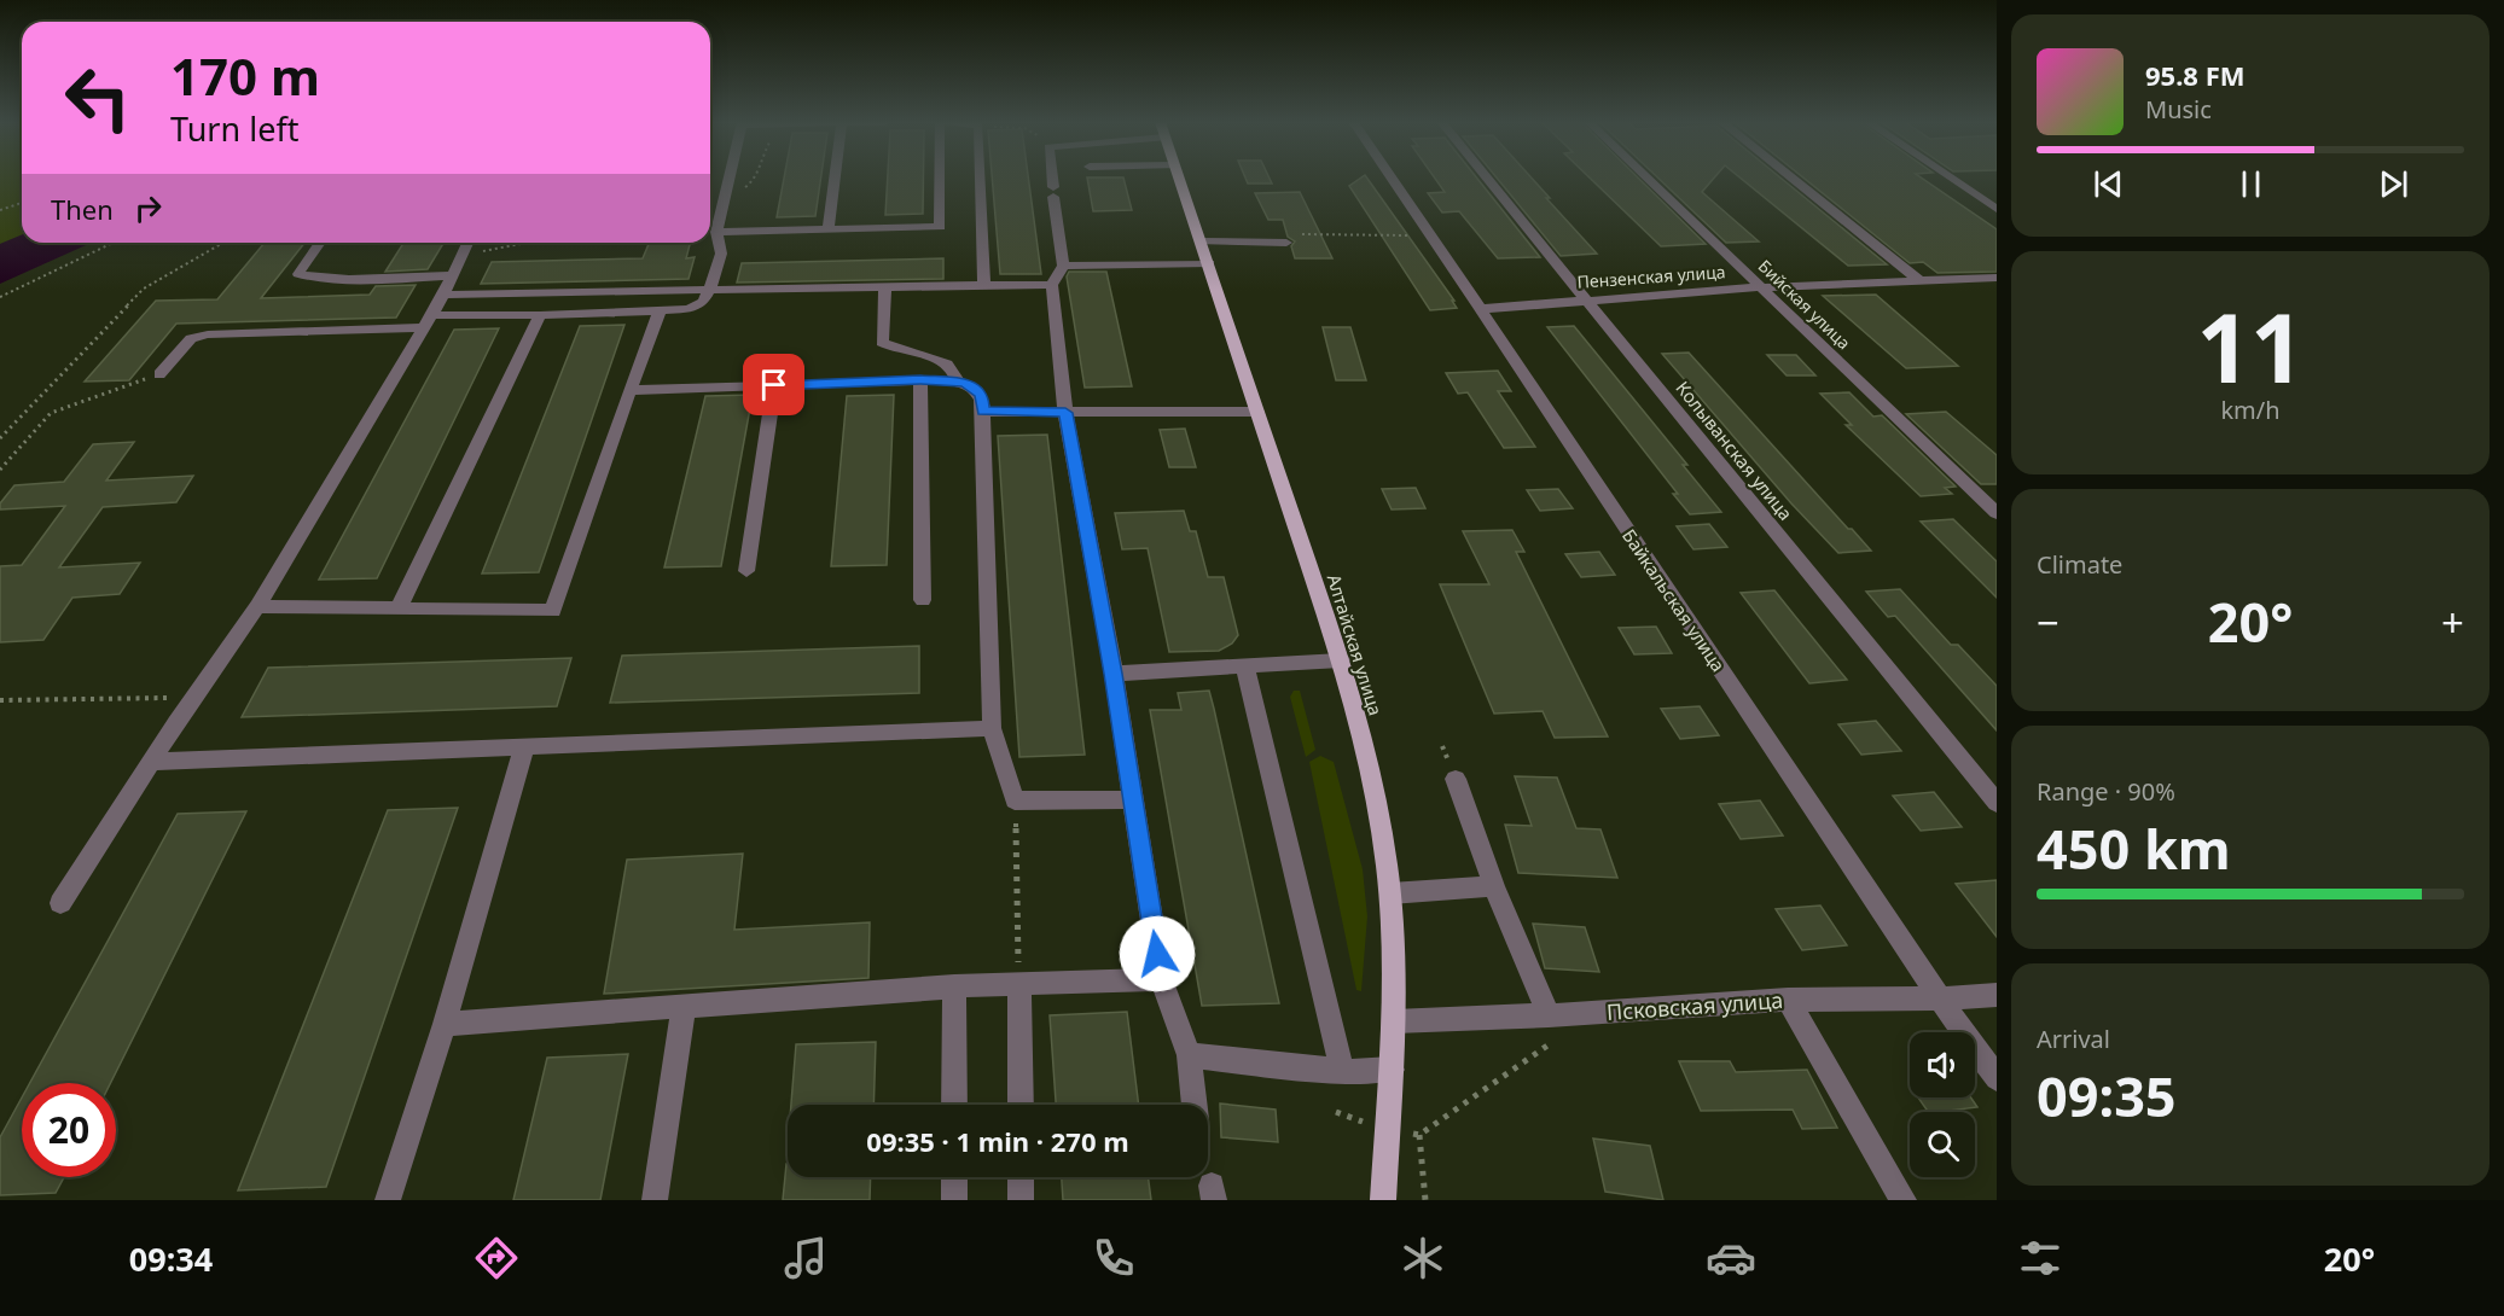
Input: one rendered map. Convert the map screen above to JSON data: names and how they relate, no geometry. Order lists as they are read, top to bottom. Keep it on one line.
{"streets":{"main road":["Алтайская улица"],"street":["Пензенская улица","Бийская улица","Колыванская улица","Байкальская улица","Псковская улица"]},"crossings":[["Пензенская улица","Бийская улица"],["Пензенская улица","Колыванская улица"],["Пензенская улица","Байкальская улица"],["Байкальская улица","Псковская улица"],["Алтайская улица","Псковская улица"]],"page":{"turn":["170 m","Turn left"],"song":["95.8 FM","Music"],"then":"Then","tile":[["11","km/h"],"Climate",["Range · 90%","450 km"],["Arrival","09:35"]],"heat":["−","20°","+"],"limit":"20","trip":"09:35 · 1 min · 270 m","tabs":["09:34","20°"]}}
